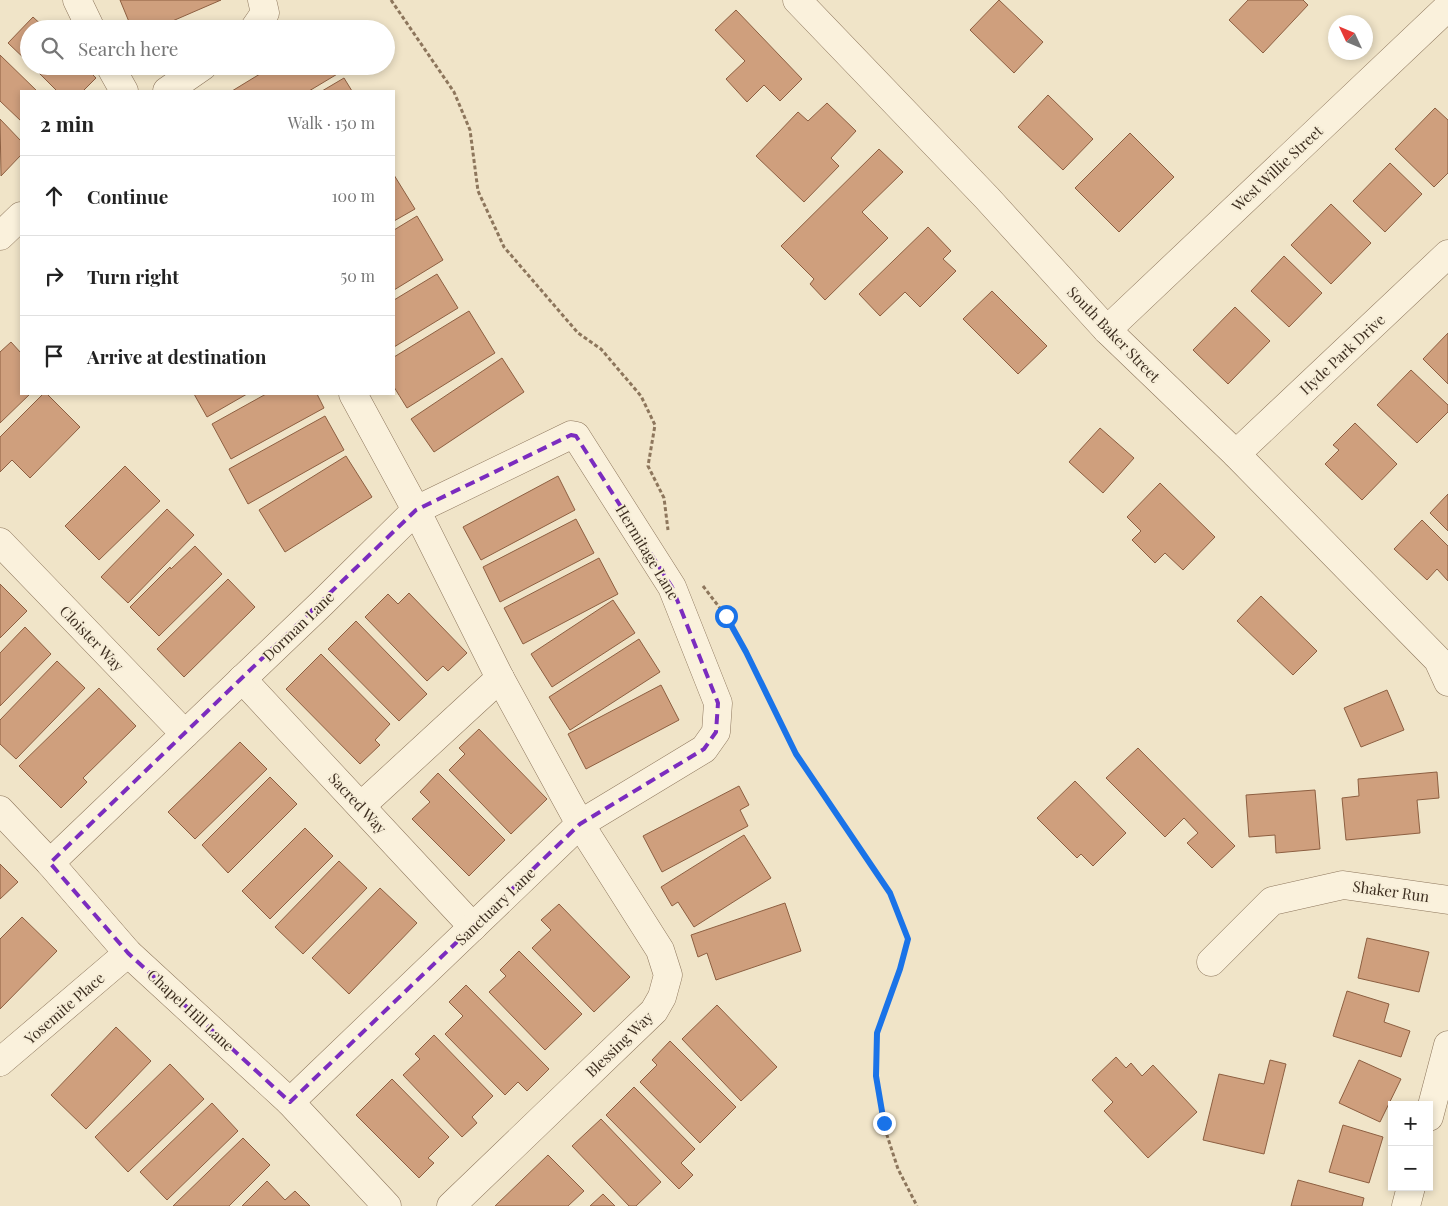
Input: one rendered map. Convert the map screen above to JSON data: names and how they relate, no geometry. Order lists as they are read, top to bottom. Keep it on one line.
{"streets":{"street":["West Willie Street","South Baker Street","Hyde Park Drive","Hermitage Lane","Dorman Lane","Cloister Way","Sacred Way","Shaker Run","Sanctuary Lane","Yosemite Place","Chapel Hill Lane","Blessing Way"]},"crossings":[["West Willie Street","South Baker Street"],["South Baker Street","Hyde Park Drive"],["Hermitage Lane","Dorman Lane"],["Hermitage Lane","Sanctuary Lane"],["Dorman Lane","Cloister Way"],["Dorman Lane","Sacred Way"],["Dorman Lane","Chapel Hill Lane"],["Dorman Lane","Blessing Way"],["Sacred Way","Sanctuary Lane"],["Sanctuary Lane","Chapel Hill Lane"],["Sanctuary Lane","Blessing Way"],["Yosemite Place","Chapel Hill Lane"]],"north":"top left","page":{"search":"Search here","heading":["2 min","Walk · 150 m"],"list":[["Continue","100 m"],["Turn right","50 m"],"Arrive at destination"],"map_buttons":["+","−"]}}
